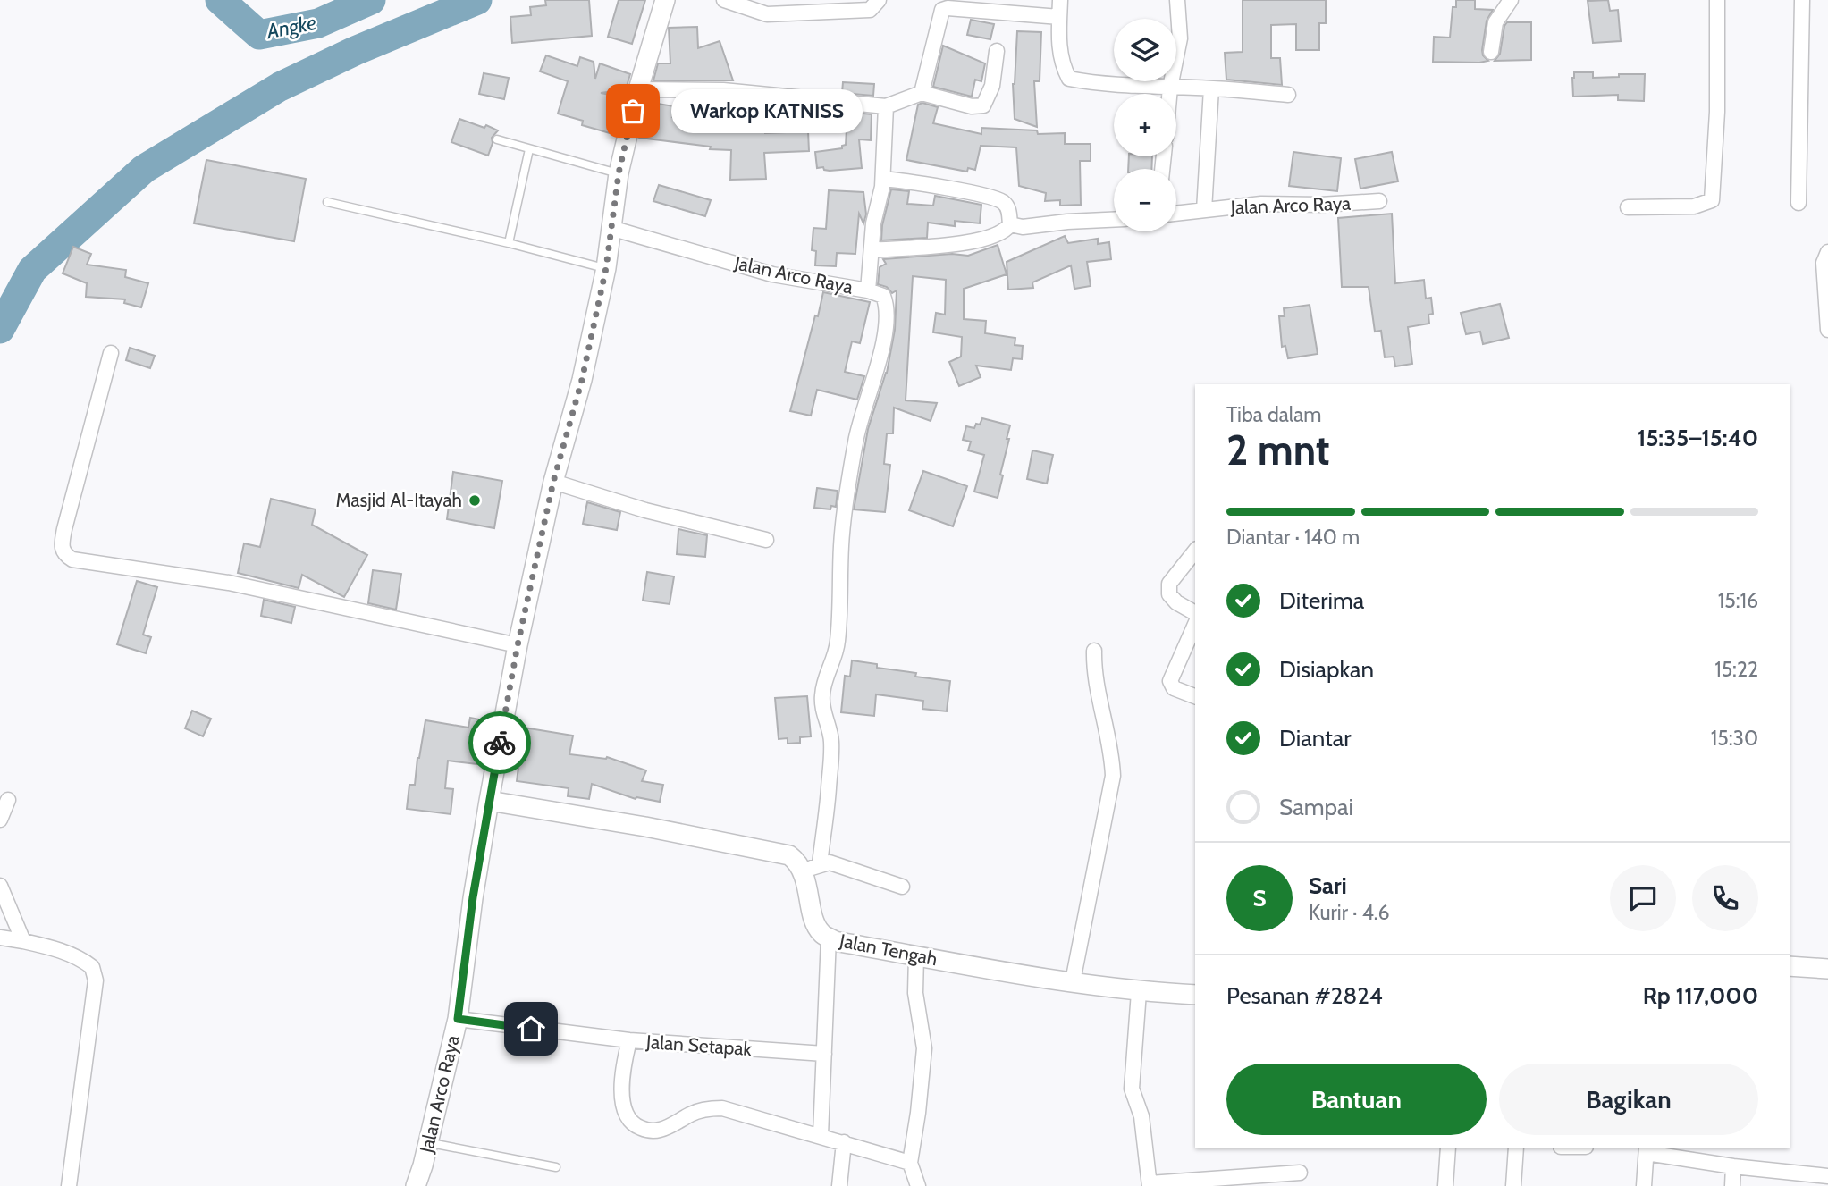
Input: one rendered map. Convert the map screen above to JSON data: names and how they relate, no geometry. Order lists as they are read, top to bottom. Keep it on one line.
{"streets":{"main road":["Jalan Arco Raya","Jalan Tengah"],"street":["Jalan Setapak"]},"crossings":[["Jalan Arco Raya","Jalan Setapak"]],"water":["Angke"],"places":["Warkop KATNISS","Masjid Al-Itayah"],"page":{"map_buttons":["+","−"],"bubble":"Warkop KATNISS","heading":["2 mnt","Tiba dalam","15:35–15:40"],"panel":["Sari","Kurir · 4.6","Pesanan #2824","Rp 117,000"],"bar":"Diantar · 140 m","list":[["Diterima","15:16"],["Disiapkan","15:22"],["Diantar","15:30"],"Sampai"],"round":"S","buttons":["Bantuan","Bagikan"]}}
